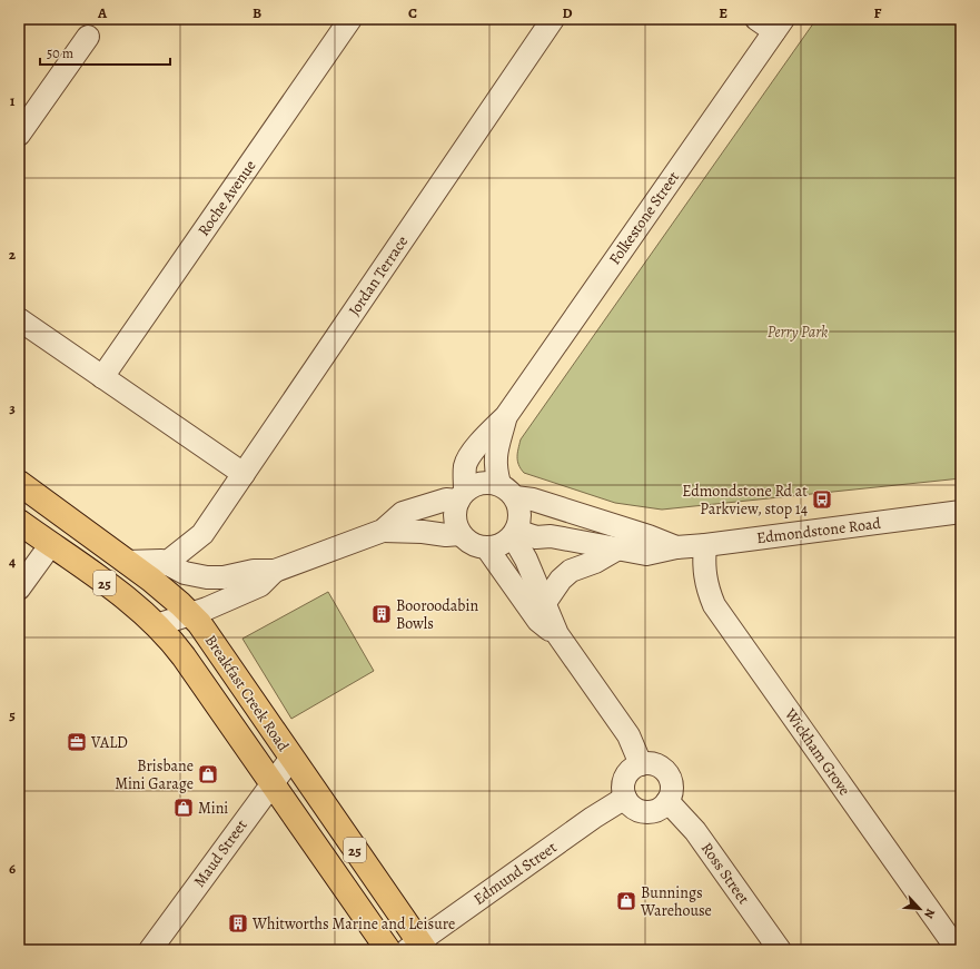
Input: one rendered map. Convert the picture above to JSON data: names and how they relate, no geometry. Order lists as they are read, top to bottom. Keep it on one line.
{"streets":{"main road":["25","Breakfast Creek Road"],"street":["Roche Avenue","Folkestone Street","Jordan Terrace","Edmondstone Road","Wickham Grove","Maud Street","Edmund Street","Ross Street"]},"crossings":[["Folkestone Street","Edmondstone Road"],["Edmondstone Road","Wickham Grove"],["Breakfast Creek Road","Maud Street"],["Breakfast Creek Road","Edmund Street"],["Edmund Street","Ross Street"]],"parks":["Perry Park"],"places":{"bus stop":["Edmondstone Rd at Parkview, stop 14"],"building":["Booroodabin Bowls","Whitworths Marine and Leisure"],"office":["VALD"],"shop":["Brisbane Mini Garage","Mini","Bunnings Warehouse"]},"scale_bar":"50 m","north":"bottom right","grid":{"columns":["A","B","C","D","E","F"],"rows":["1","2","3","4","5","6"]}}
